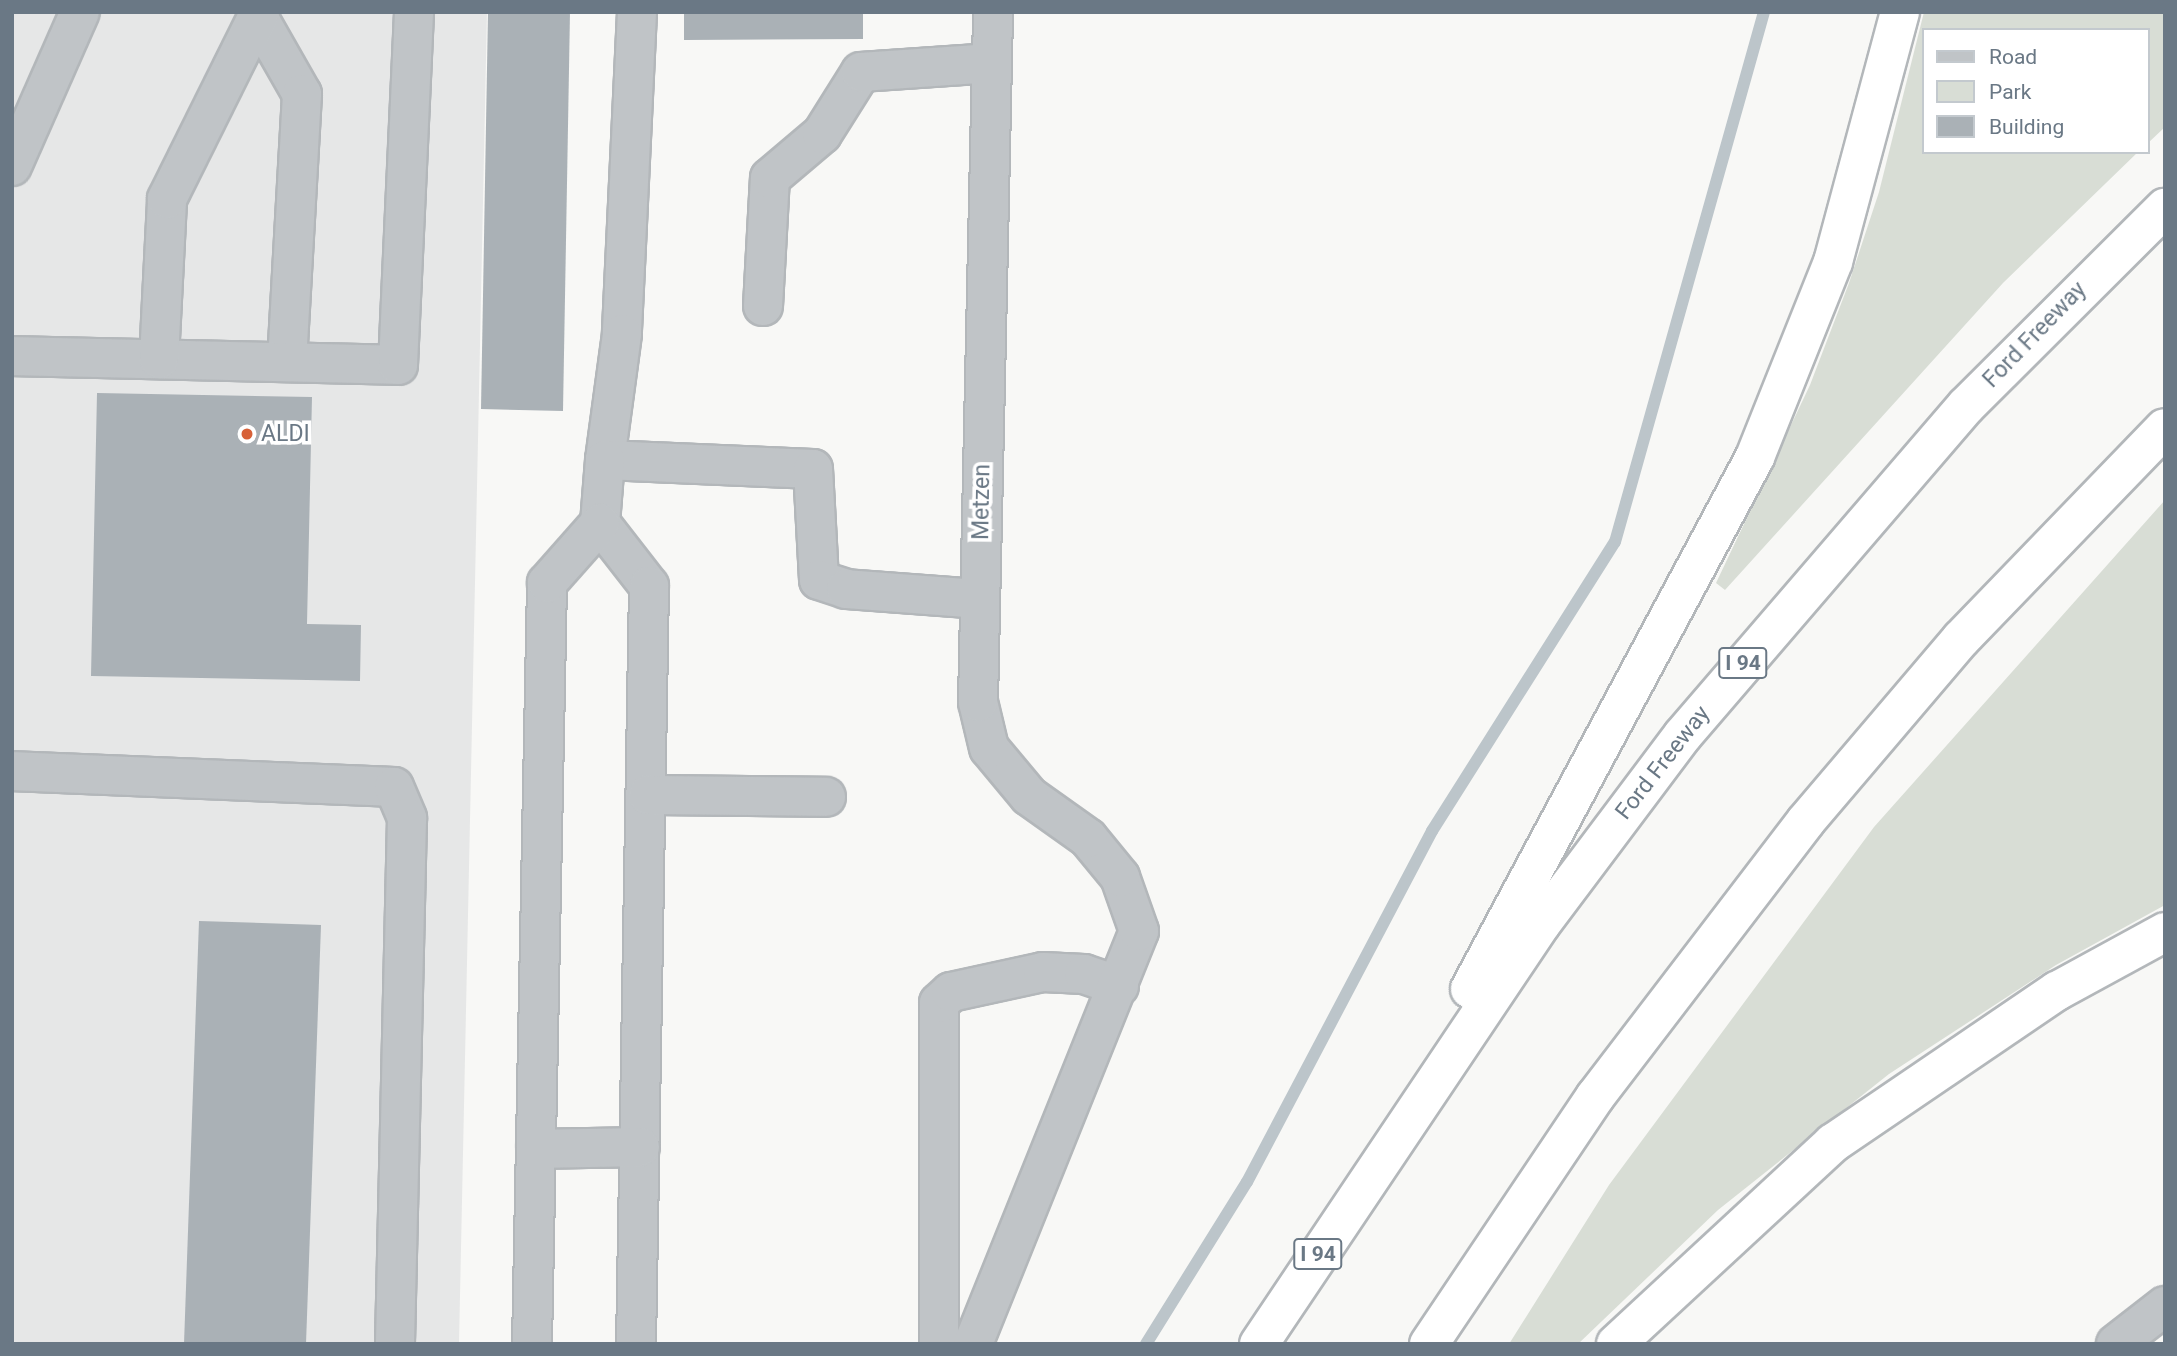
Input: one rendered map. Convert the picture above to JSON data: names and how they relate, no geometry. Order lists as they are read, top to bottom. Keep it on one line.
{"streets":{"highway":["Ford Freeway","I 94"],"street":["Metzen"]},"places":["ALDI"],"legend":["Road","Park","Building"]}
